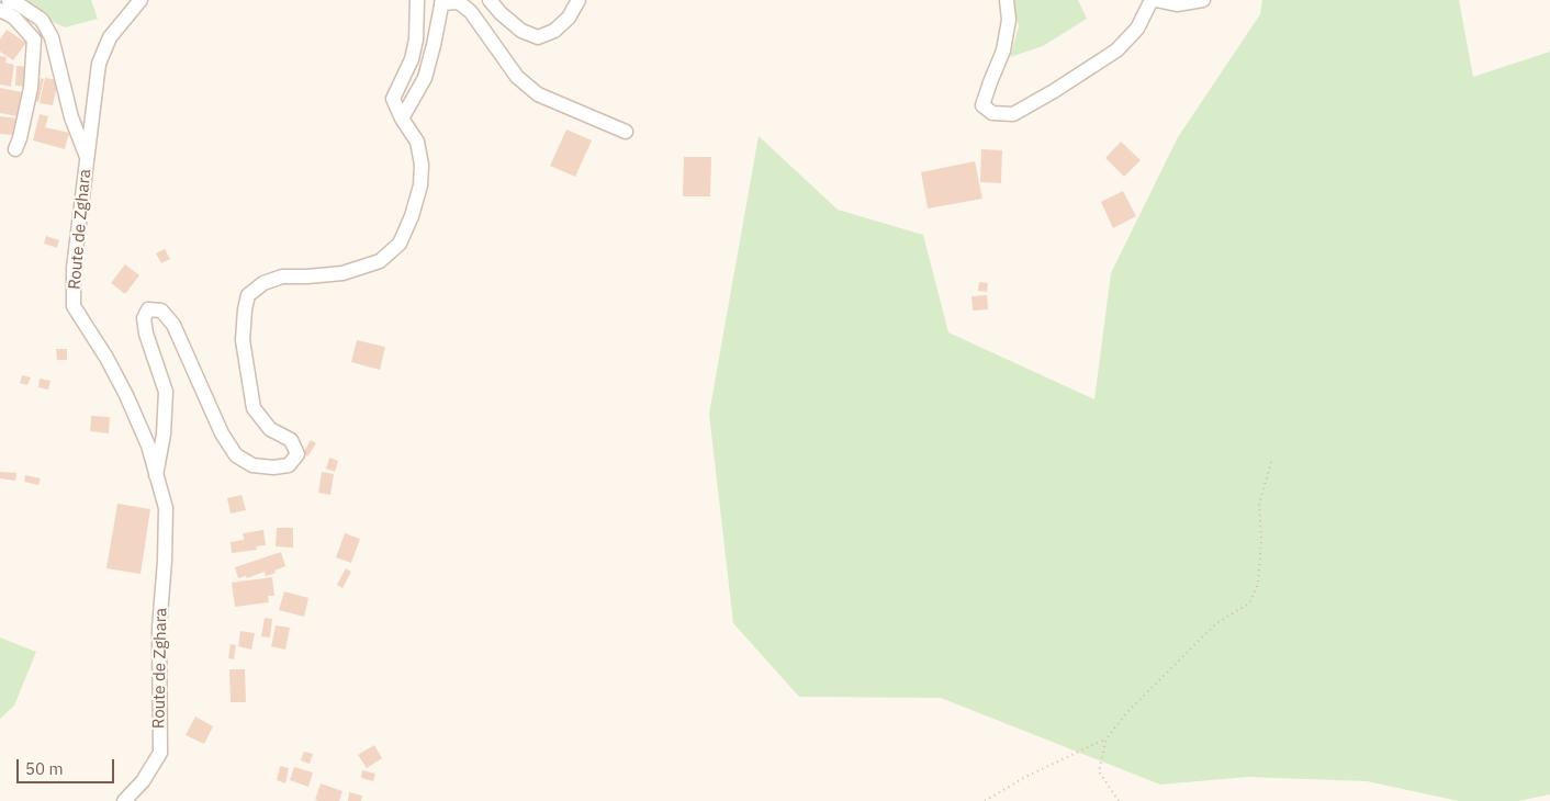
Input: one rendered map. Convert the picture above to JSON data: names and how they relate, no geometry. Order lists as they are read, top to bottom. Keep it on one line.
{"streets":{"street":["Route de Zghara"]},"scale_bar":"50 m"}
